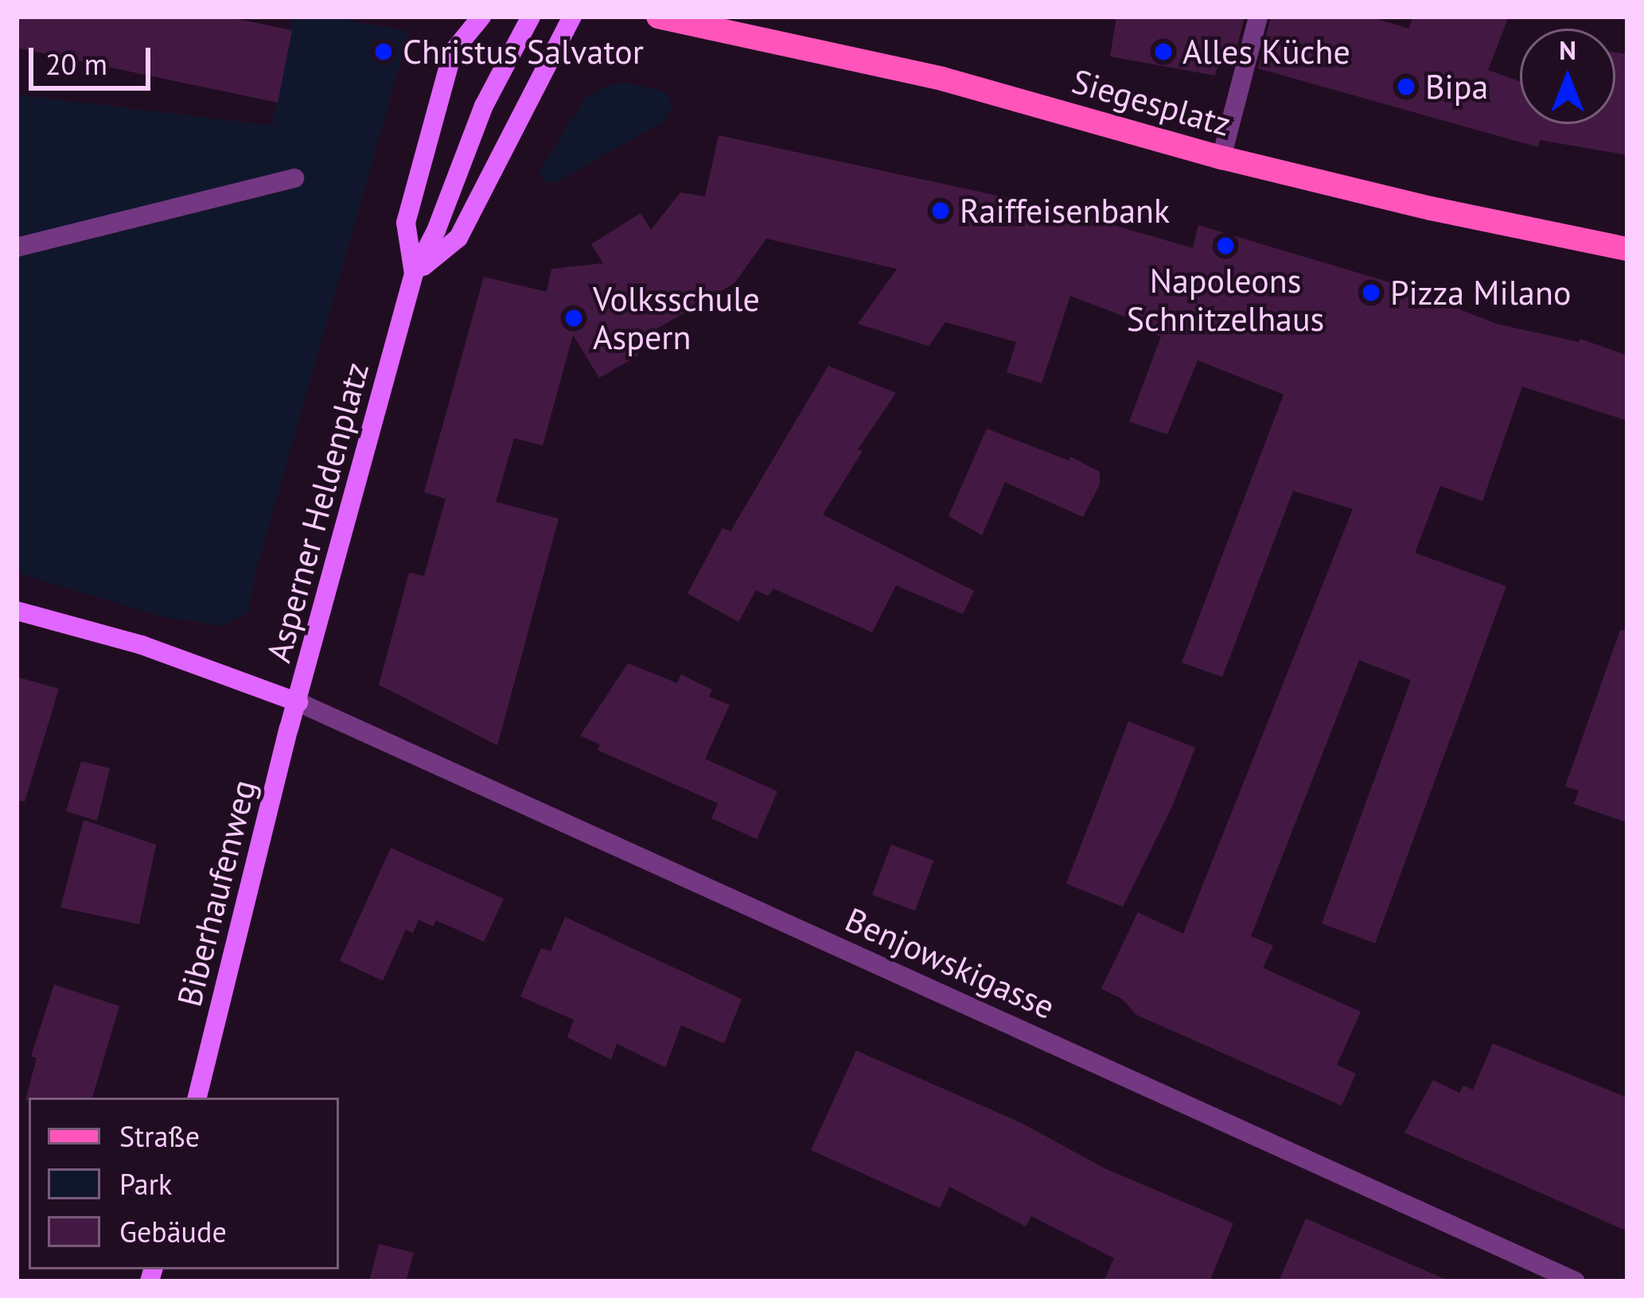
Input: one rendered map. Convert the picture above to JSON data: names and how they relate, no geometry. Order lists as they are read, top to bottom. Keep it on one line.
{"streets":{"main road":["Siegesplatz","Asperner Heldenplatz","Biberhaufenweg"],"street":["Benjowskigasse"]},"crossings":[["Asperner Heldenplatz","Biberhaufenweg"],["Asperner Heldenplatz","Benjowskigasse"],["Biberhaufenweg","Benjowskigasse"]],"places":["Christus Salvator","Alles Küche","Bipa","Raiffeisenbank","Napoleons Schnitzelhaus","Pizza Milano","Volksschule Aspern"],"legend":["Straße","Park","Gebäude"],"scale_bar":"20 m","north":"top"}
